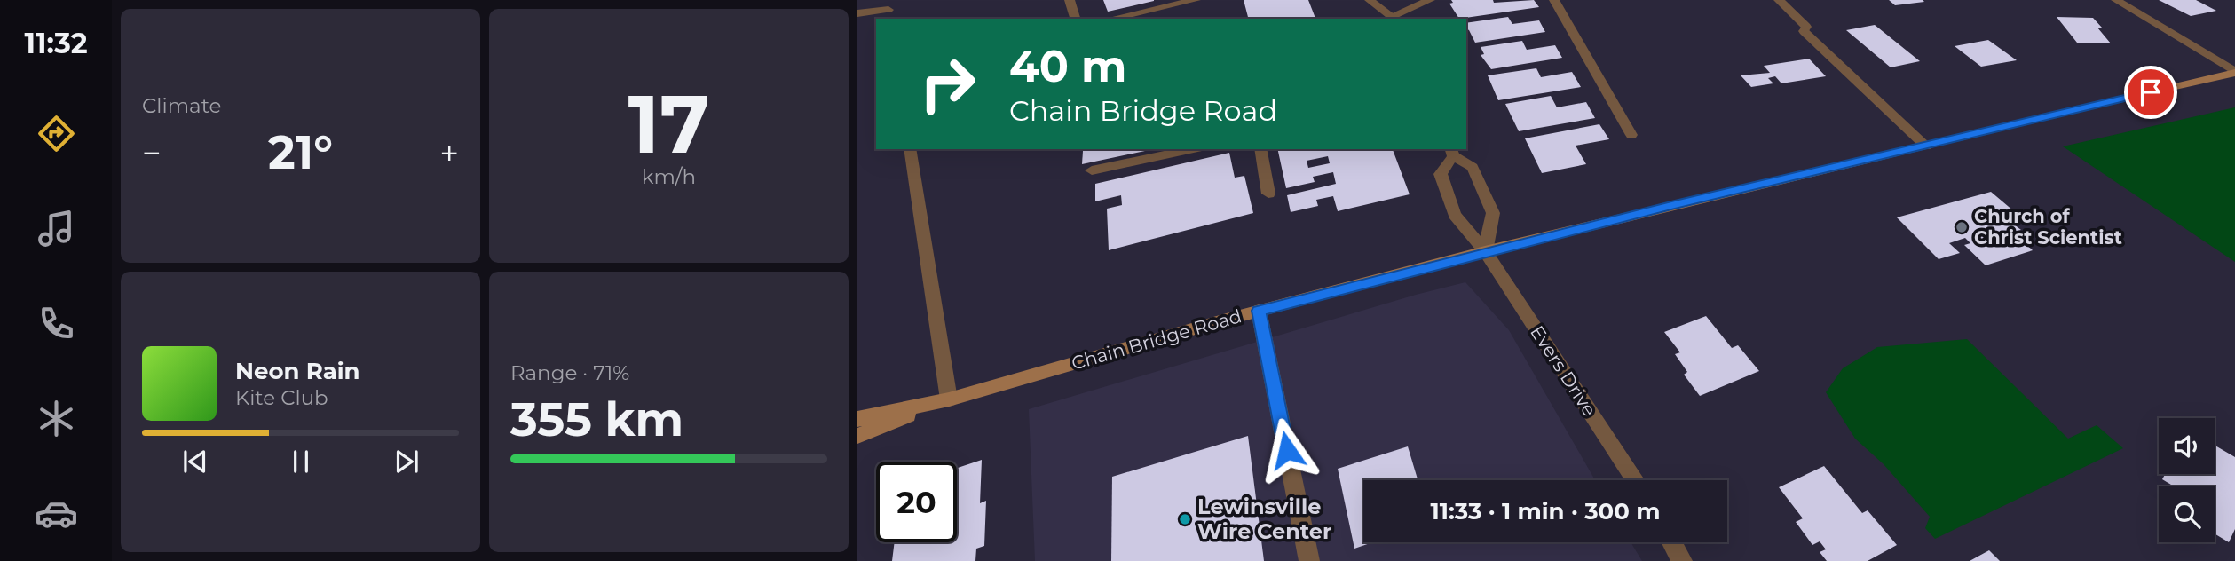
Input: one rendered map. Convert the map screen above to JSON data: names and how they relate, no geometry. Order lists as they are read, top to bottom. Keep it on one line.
{"streets":{"main road":["Chain Bridge Road"],"street":["Evers Drive"]},"crossings":[["Chain Bridge Road","Evers Drive"]],"places":["Church of Christ Scientist","Lewinsville Wire Center"],"page":{"tabs":"11:32","tile":["Climate",["17","km/h"],["Range · 71%","355 km"]],"turn":["40 m","Chain Bridge Road"],"heat":["−","21°","+"],"song":["Neon Rain","Kite Club"],"limit":"20","trip":"11:33 · 1 min · 300 m"}}
